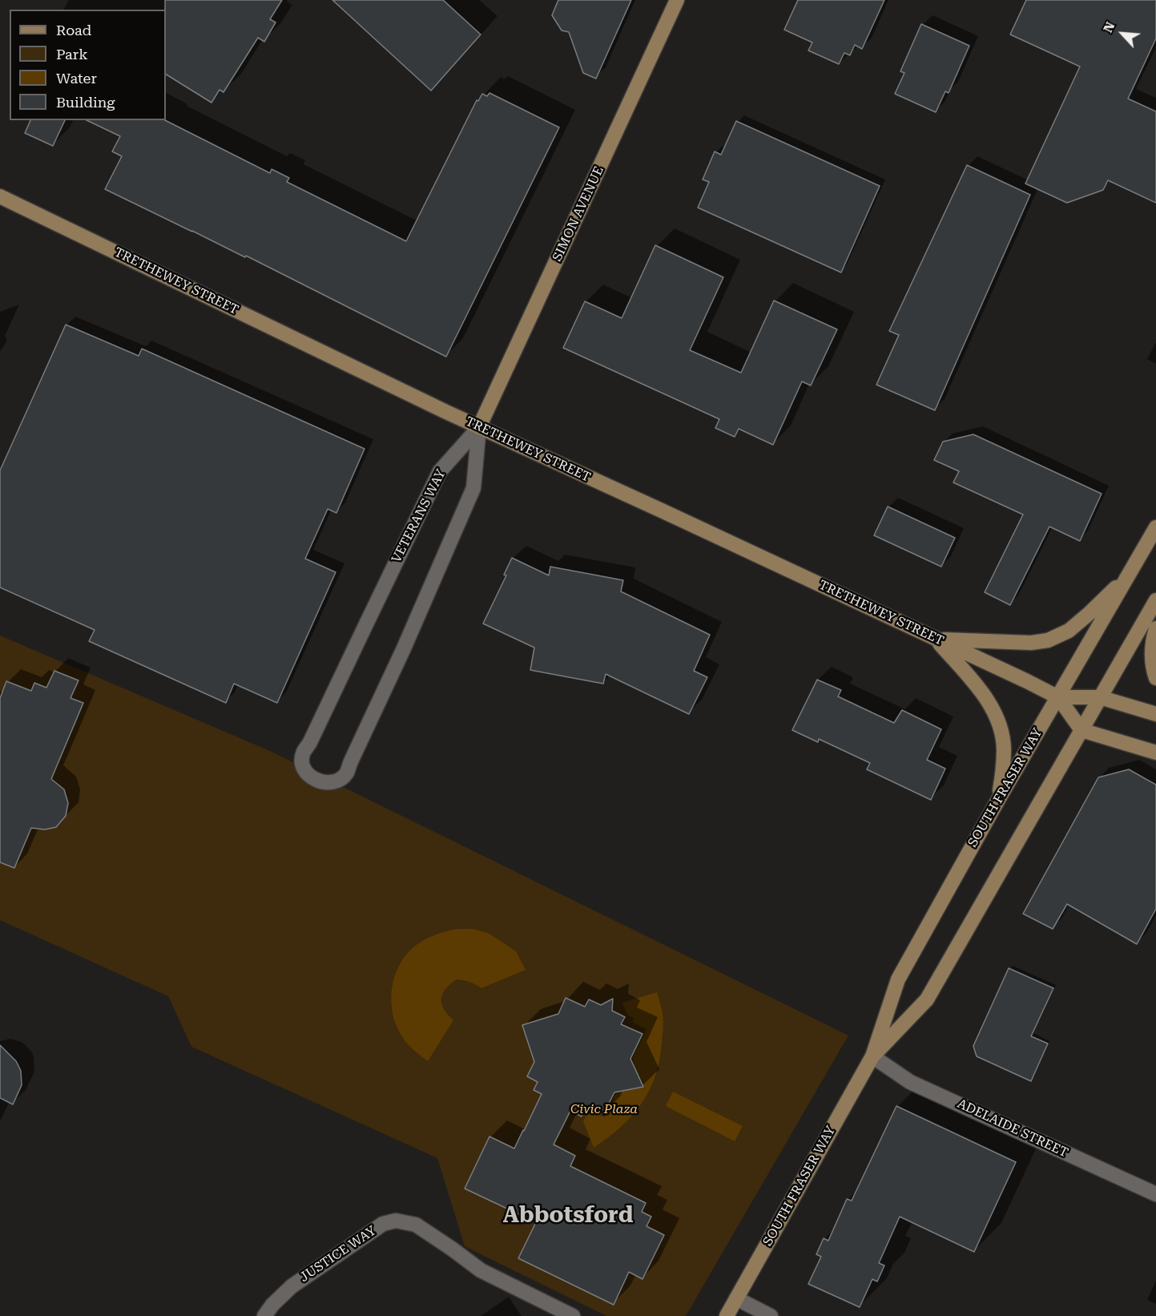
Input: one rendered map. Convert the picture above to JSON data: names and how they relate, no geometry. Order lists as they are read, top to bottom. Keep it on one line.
{"streets":{"main road":["SIMON AVENUE","TRETHEWEY STREET","SOUTH FRASER WAY"],"street":["VETERANS WAY","ADELAIDE STREET","JUSTICE WAY"]},"crossings":[["SIMON AVENUE","TRETHEWEY STREET"],["SIMON AVENUE","VETERANS WAY"],["TRETHEWEY STREET","VETERANS WAY"],["TRETHEWEY STREET","SOUTH FRASER WAY"],["SOUTH FRASER WAY","ADELAIDE STREET"]],"districts":["Abbotsford"],"parks":["Civic Plaza"],"legend":["Road","Park","Water","Building"],"north":"top left"}
